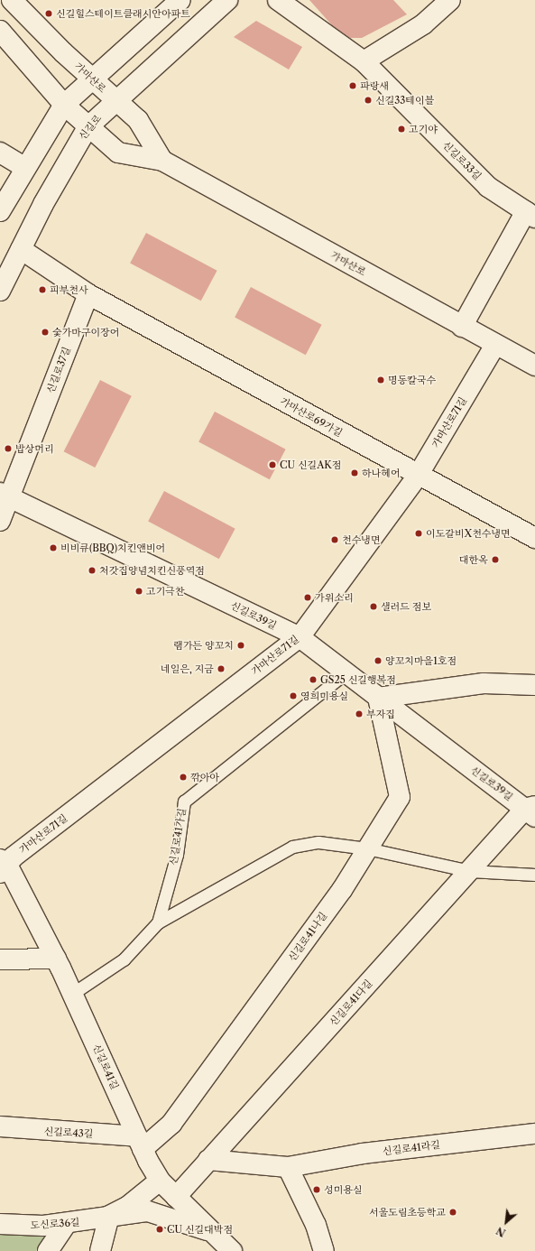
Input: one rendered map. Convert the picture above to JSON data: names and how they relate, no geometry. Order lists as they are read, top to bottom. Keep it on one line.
{"streets":{"street":["가마산로","신길로","신길로33길","신길로37길","가마산로69가길","가마산로71길","신길로39길","신길로41나길","신길로41다길","신길로41길","신길로43길","신길로41라길","도신로36길"],"lane":["신길로41가길"]},"crossings":[["가마산로","신길로"],["가마산로","가마산로71길"],["신길로37길","가마산로69가길"],["신길로37길","신길로39길"],["가마산로69가길","가마산로71길"],["가마산로71길","신길로39길"],["가마산로71길","신길로41길"],["신길로39길","신길로41가길"],["신길로39길","신길로41나길"],["신길로39길","신길로41다길"],["신길로41가길","신길로41길"],["신길로41나길","신길로41길"],["신길로41나길","신길로43길"],["신길로41다길","신길로41길"],["신길로41다길","신길로41라길"],["신길로41길","신길로43길"],["신길로41길","도신로36길"]],"places":["신길힐스테이트클래시안아파트","파랑새","신길33테이블","고기야","피부천사","숯가마구이장어","명동칼국수","밥상머리","CU 신길AK점","하나헤어","이도갈비X천수냉면","천수냉면","비비큐(BBQ)치킨앤비어","대한옥","처갓집양념치킨신풍역점","고기극찬","가위소리","샐러드 점보","램가든 양꼬치","양꼬치마을1호점","네일은, 지금","GS25 신길행복점","영희미용실","부자집","깎아아","성미용실","서울도림초등학교","CU 신길대박점"],"north":"bottom left"}
